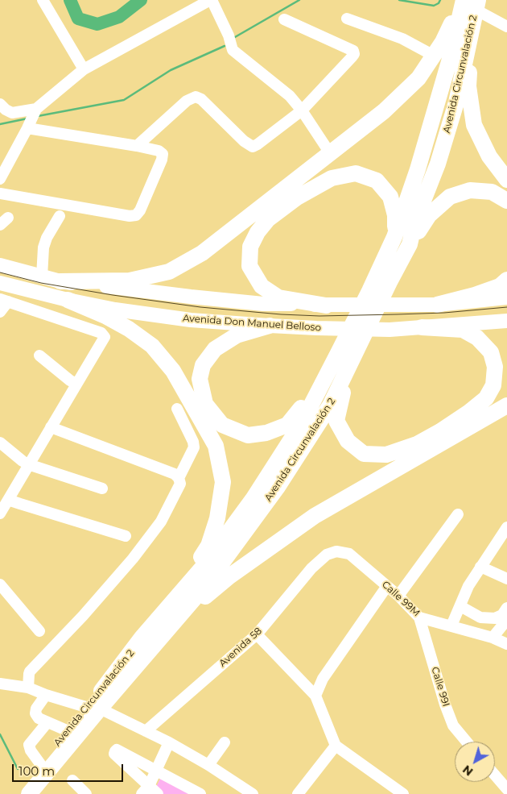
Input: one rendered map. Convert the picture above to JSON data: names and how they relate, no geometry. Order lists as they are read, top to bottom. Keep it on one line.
{"streets":{"highway":["Avenida Circunvalación 2"],"main road":["Avenida Don Manuel Belloso"],"street":["Calle 99M","Avenida 58","Calle 99I"]},"crossings":[["Calle 99M","Avenida 58"],["Calle 99M","Calle 99I"]],"scale_bar":"100 m","north":"bottom left"}
